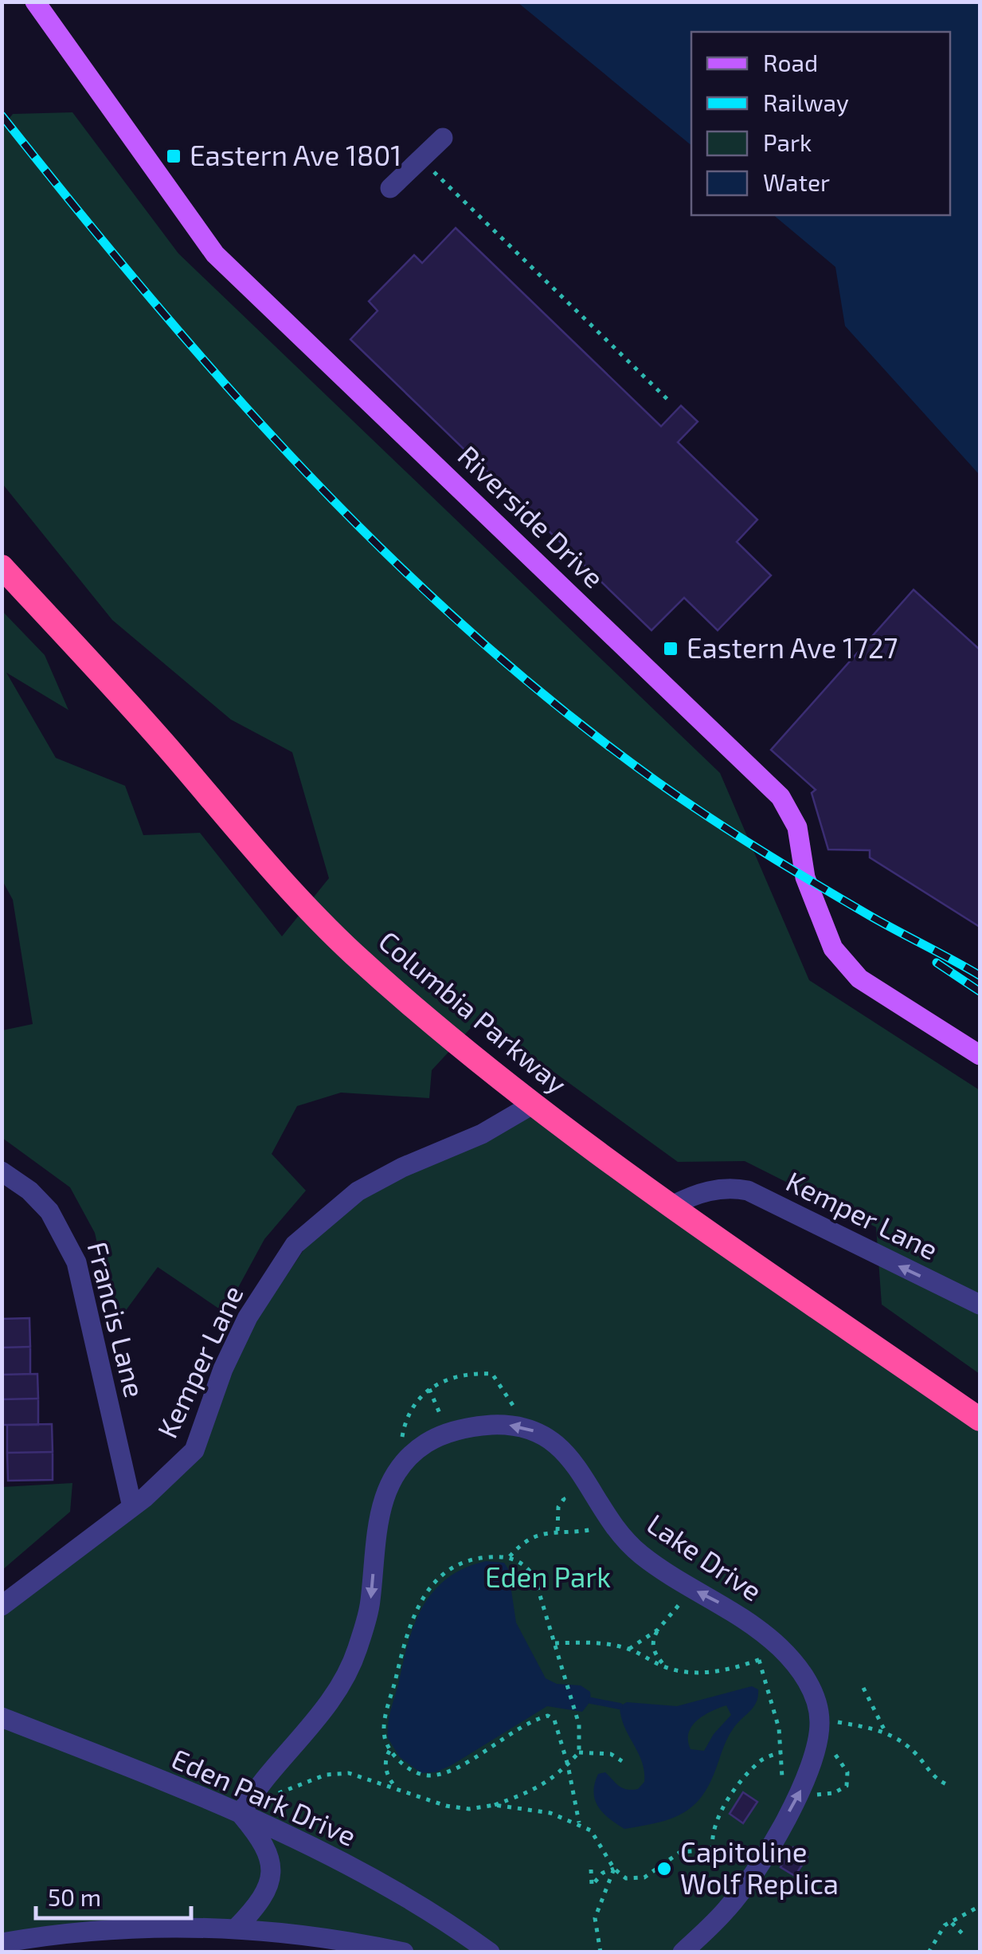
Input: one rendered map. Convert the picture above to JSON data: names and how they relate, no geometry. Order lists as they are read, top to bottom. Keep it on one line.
{"streets":{"highway":["Columbia Parkway"],"main road":["Riverside Drive"],"street":["Kemper Lane","Francis Lane","Lake Drive","Eden Park Drive"]},"crossings":[["Columbia Parkway","Kemper Lane"],["Kemper Lane","Francis Lane"],["Lake Drive","Eden Park Drive"]],"parks":["Eden Park"],"places":{"transit":["Eastern Ave 1801","Eastern Ave 1727"],"other":["Capitoline Wolf Replica"]},"legend":["Road","Railway","Park","Water"],"scale_bar":"50 m"}
